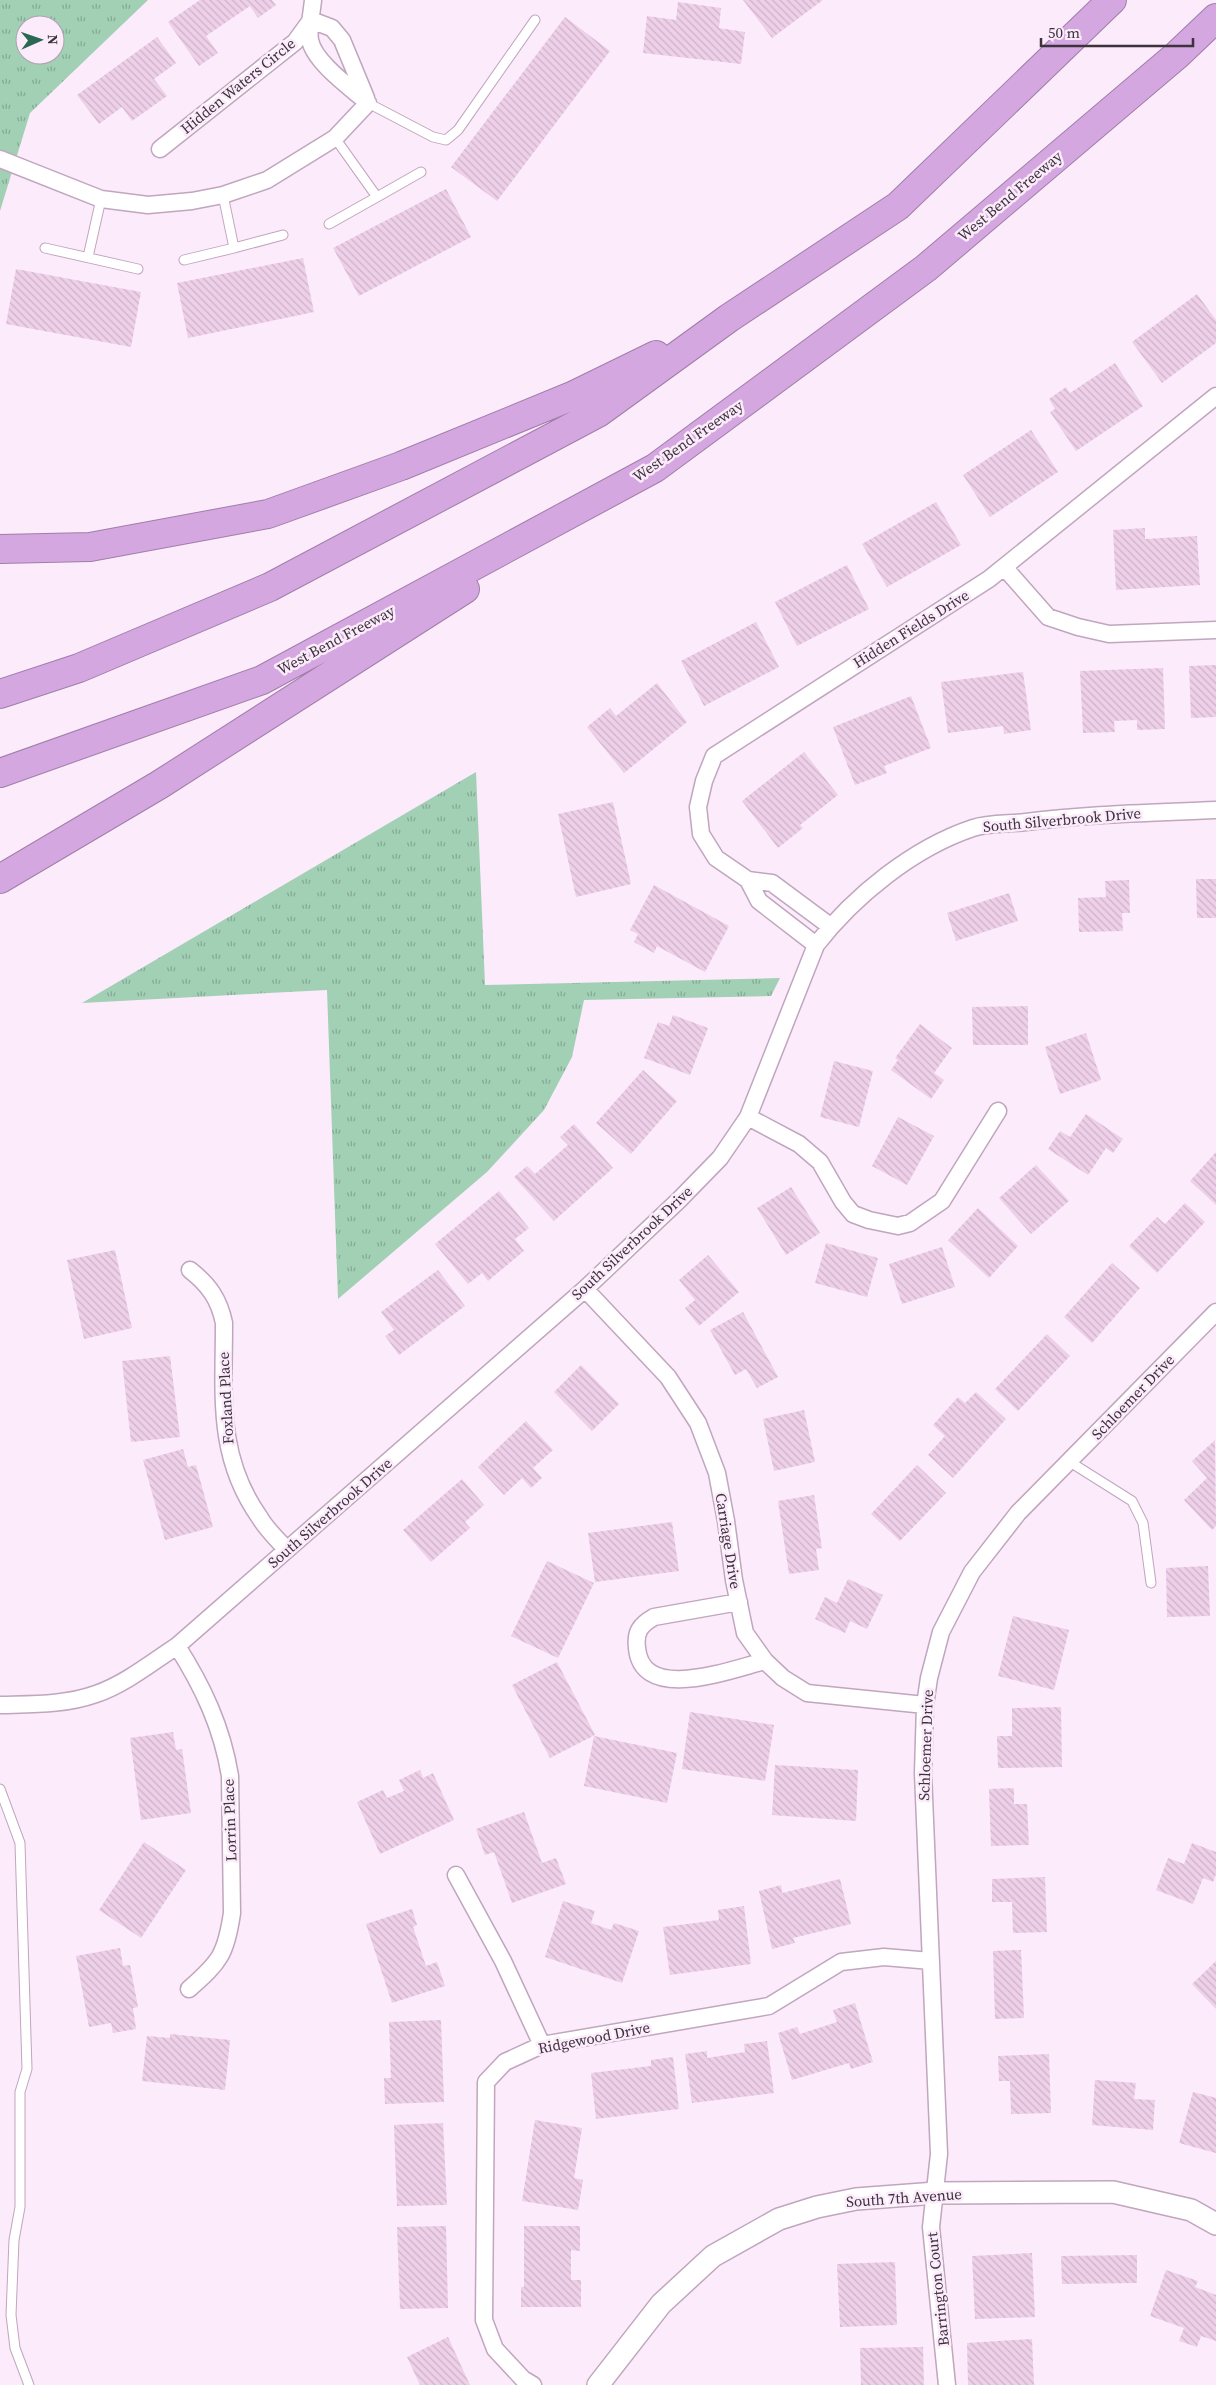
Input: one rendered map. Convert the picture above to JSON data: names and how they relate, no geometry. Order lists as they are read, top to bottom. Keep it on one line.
{"streets":{"highway":["West Bend Freeway"],"street":["Hidden Waters Circle","Hidden Fields Drive","South Silverbrook Drive","Schloemer Drive","Foxland Place","Carriage Drive","Lorrin Place","Ridgewood Drive","South 7th Avenue","Barrington Court"]},"crossings":[["Hidden Fields Drive","South Silverbrook Drive"],["South Silverbrook Drive","Foxland Place"],["South Silverbrook Drive","Carriage Drive"],["South Silverbrook Drive","Lorrin Place"],["Schloemer Drive","Carriage Drive"],["Schloemer Drive","Ridgewood Drive"],["Schloemer Drive","South 7th Avenue"],["Schloemer Drive","Barrington Court"],["South 7th Avenue","Barrington Court"]],"scale_bar":"50 m","north":"right"}
